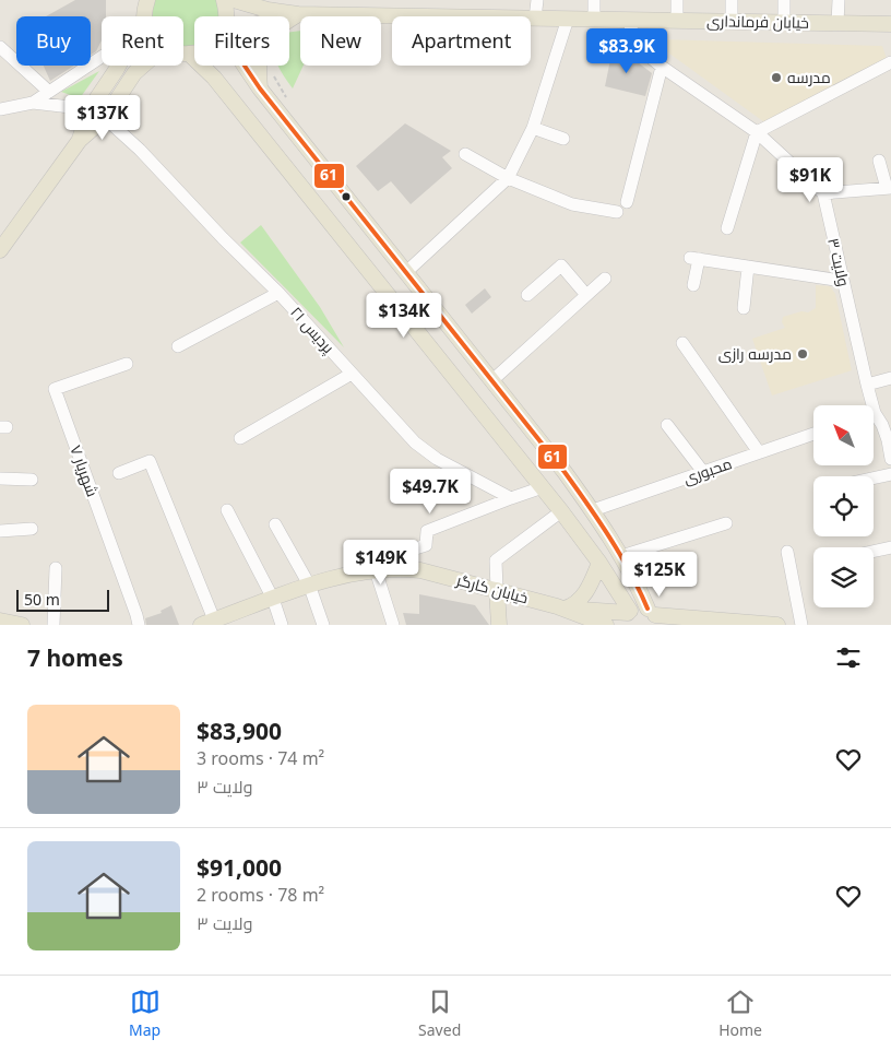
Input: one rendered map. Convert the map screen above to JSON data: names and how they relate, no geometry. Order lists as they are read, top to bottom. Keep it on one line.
{"streets":{"main road":["خیابان فرمانداری","خیابان کارگر"],"street":["ولایت ۳","پردیس ۲۱","شهریار ۷","محبوری"]},"places":["مدرسه","مدرسه رازی"],"lines":["transit line 61"],"scale_bar":"50 m","north":"top left","page":{"chip":["Buy","Rent","Filters","New","Apartment"],"price":["$83.9K","$137K","$91K","$134K","$49.7K","$149K","$125K"],"scale":"50 m","heading":"7 homes","list":[{"name":"$83,900","note":"3 rooms · 74 m² · ولایت ۳"},{"name":"$91,000","note":"2 rooms · 78 m² · ولایت ۳"}],"tabs":["Map","Saved","Home"]}}
